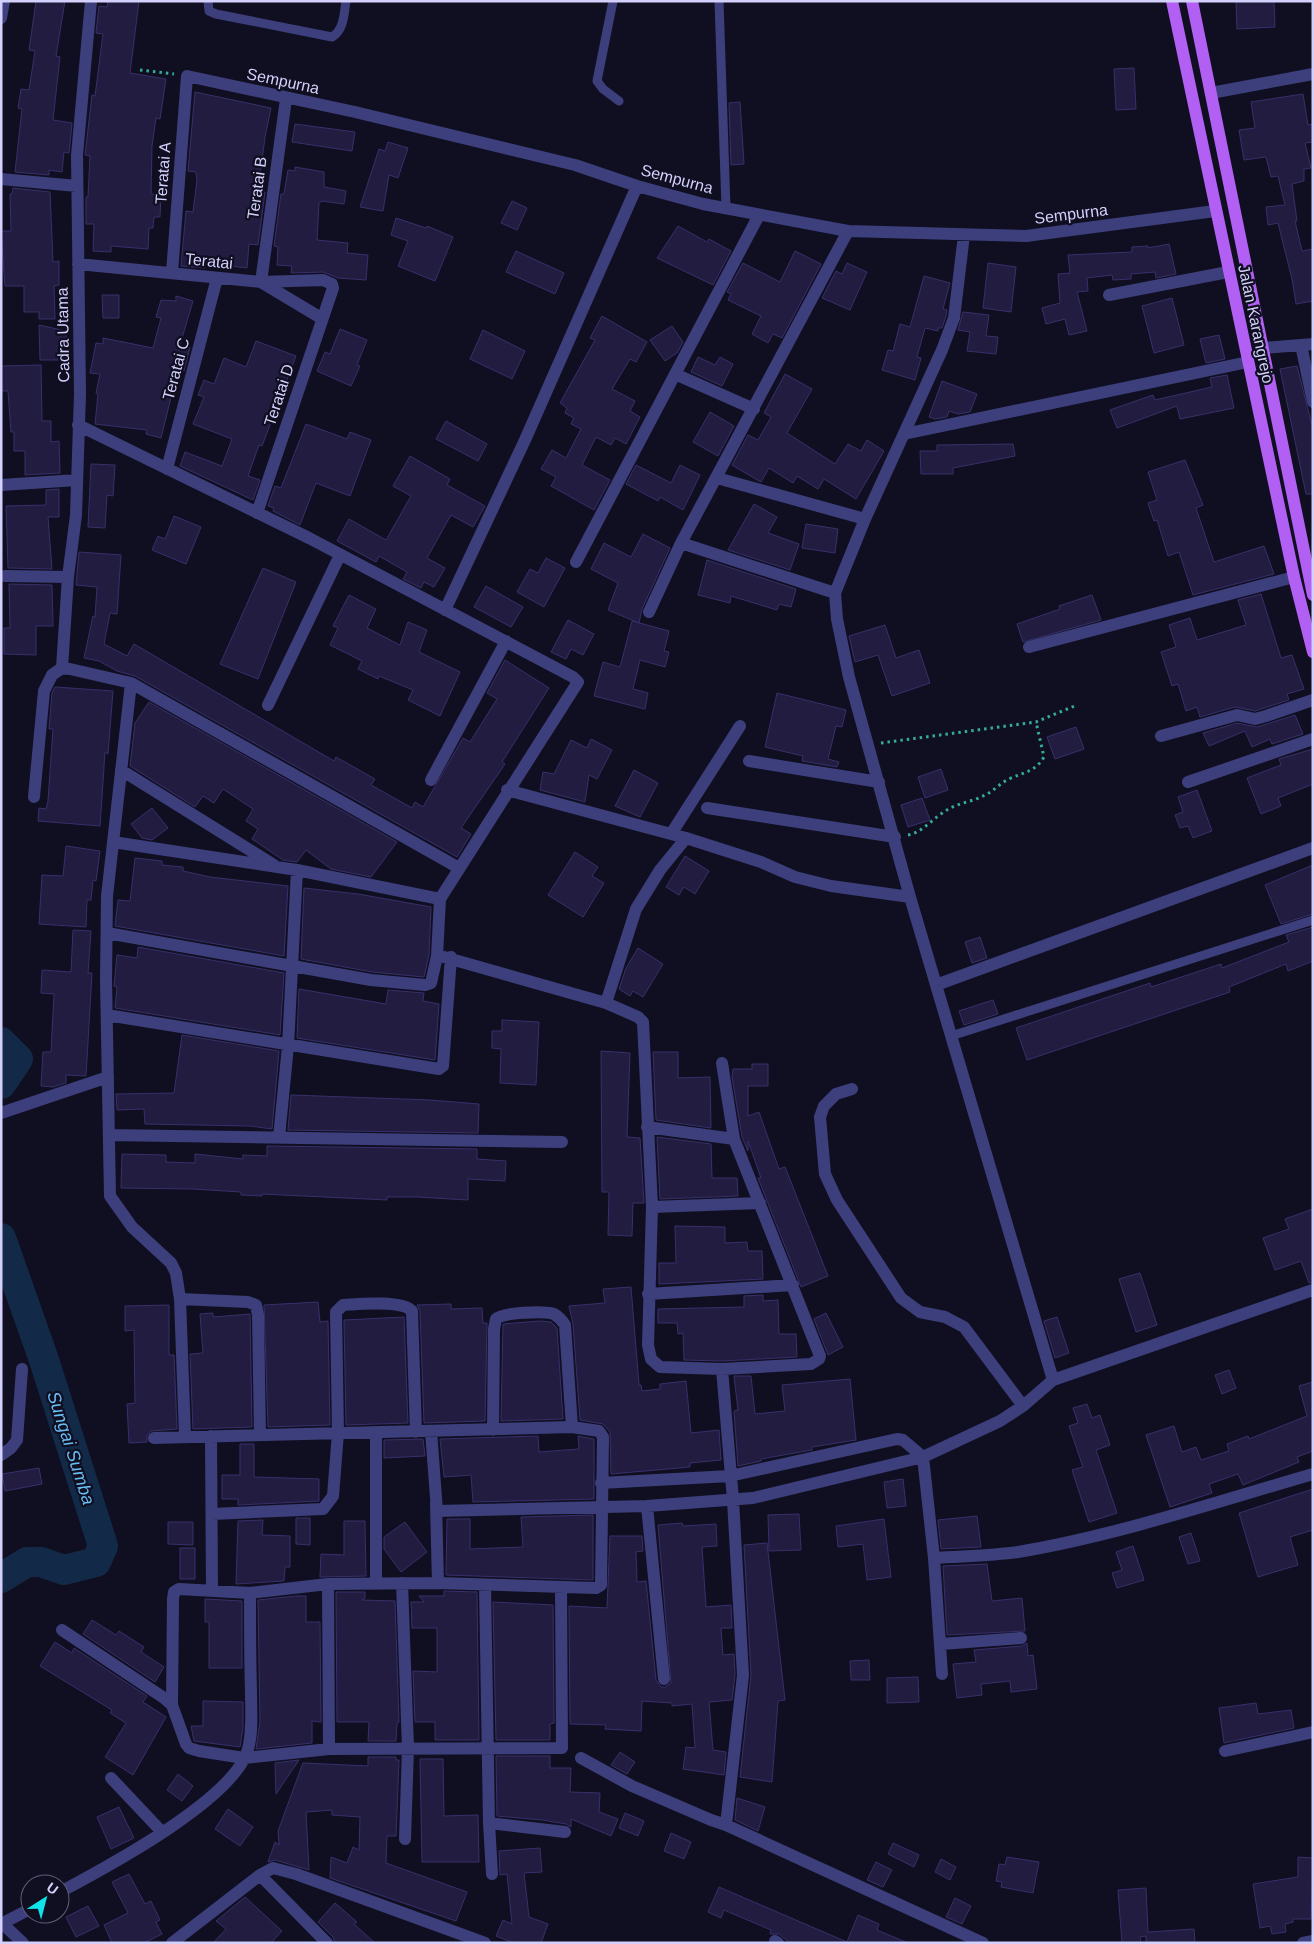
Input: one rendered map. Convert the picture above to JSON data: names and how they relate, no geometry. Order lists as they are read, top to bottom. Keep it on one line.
{"streets":{"main road":["Jalan Karangrejo"],"street":["Sempurna","Teratai A","Teratai B","Teratai","Cadra Utama","Teratai C","Teratai D"]},"crossings":[["Sempurna","Teratai A"],["Sempurna","Teratai B"],["Sempurna","Jalan Karangrejo"],["Teratai A","Teratai"],["Teratai B","Teratai"],["Teratai","Cadra Utama"],["Teratai","Teratai C"],["Teratai","Teratai D"]],"water":["Sungai Sumba"],"north":"top right"}
